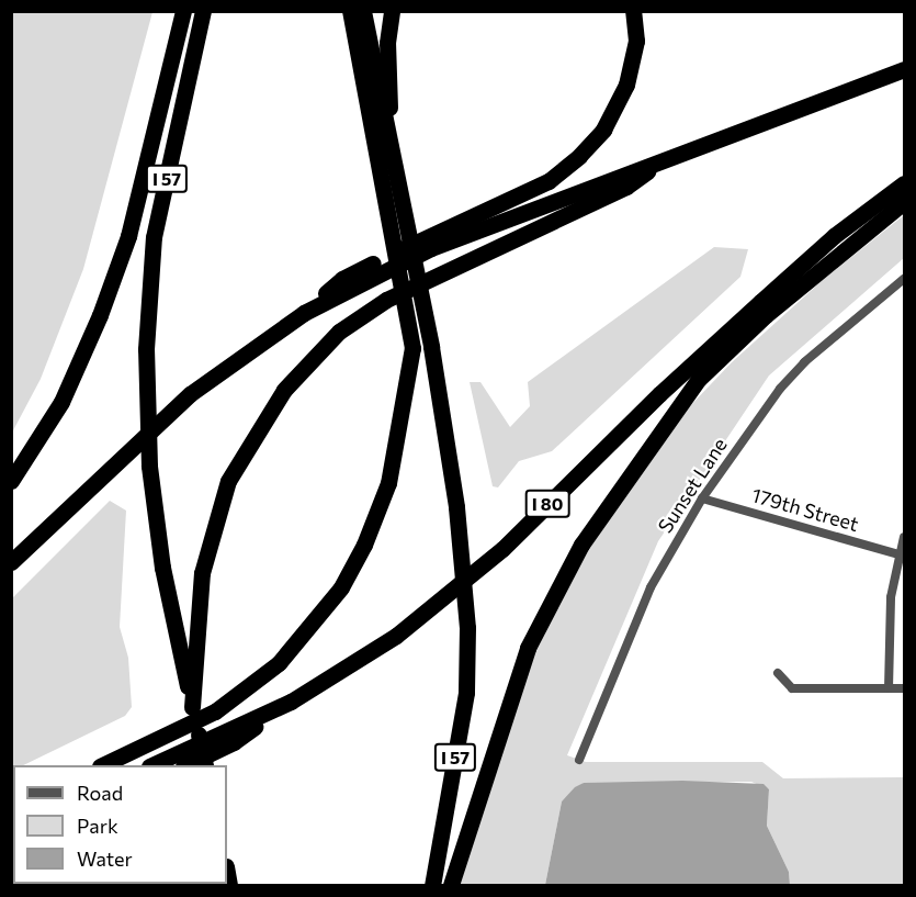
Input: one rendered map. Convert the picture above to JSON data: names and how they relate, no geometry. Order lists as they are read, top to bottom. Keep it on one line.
{"streets":{"highway":["I 57","I 80"],"street":["Sunset Lane","179th Street"]},"crossings":[["Sunset Lane","179th Street"]],"legend":["Road","Park","Water"]}
